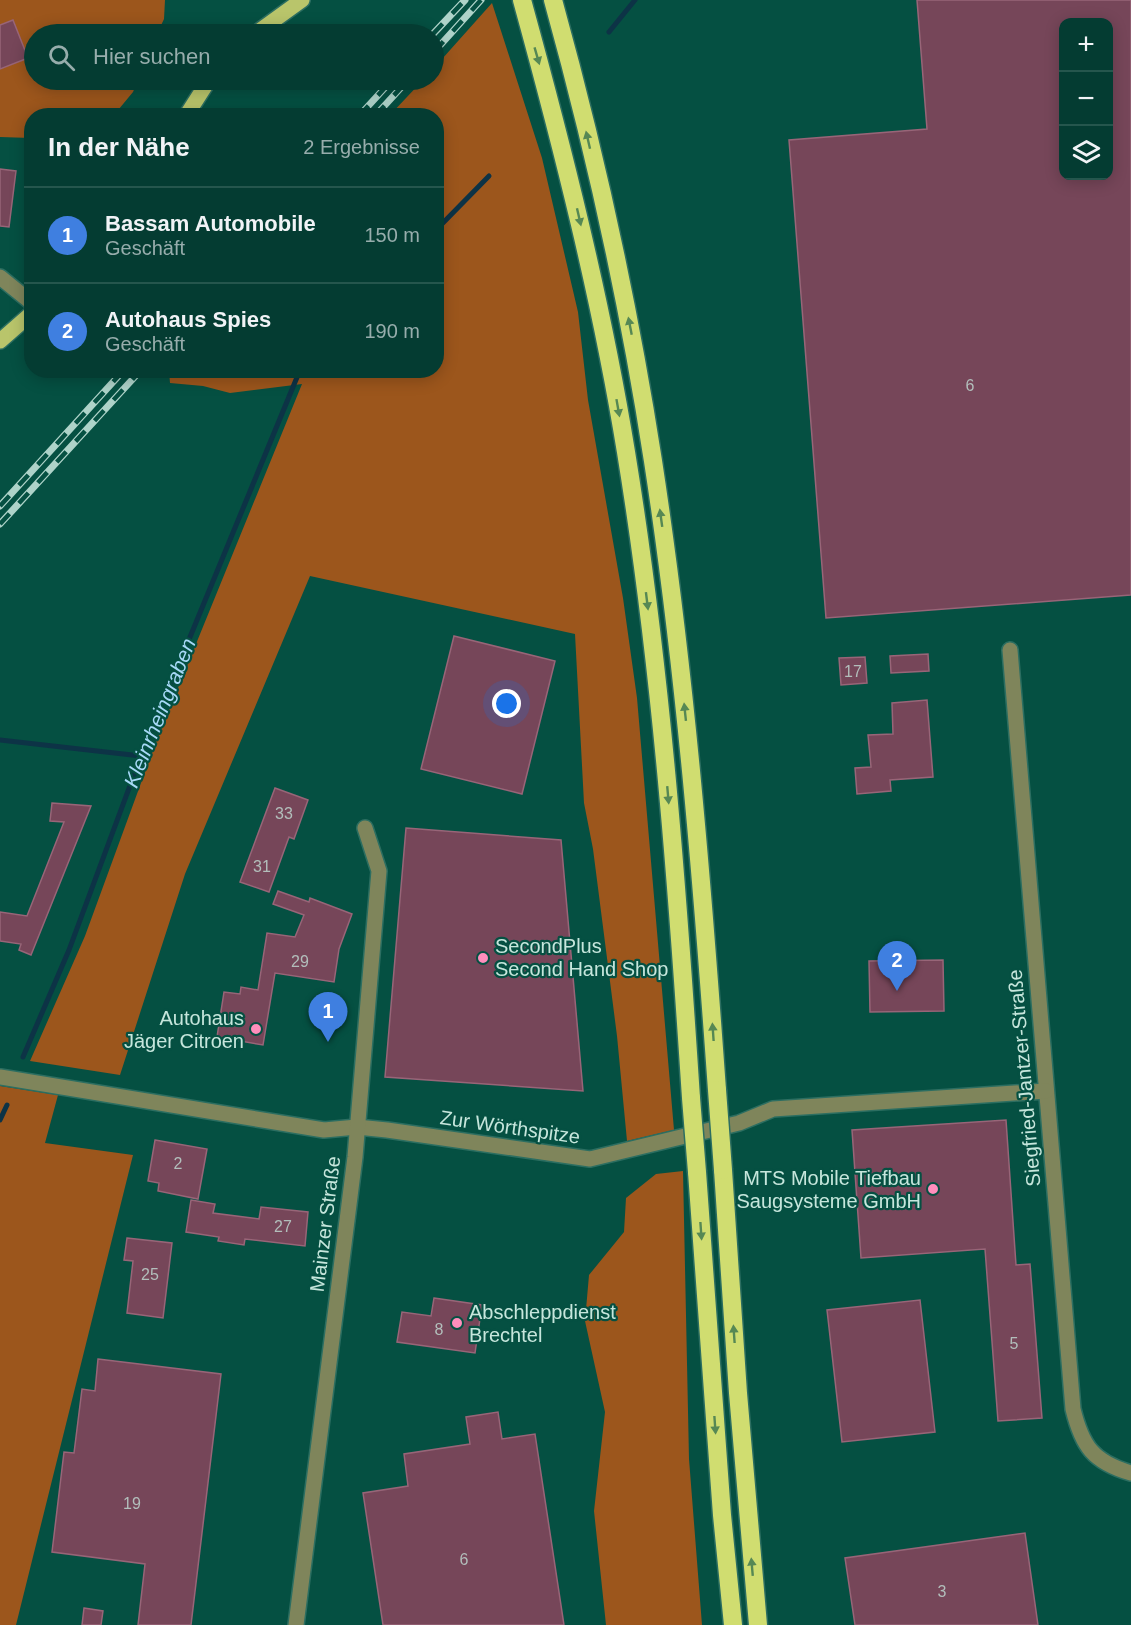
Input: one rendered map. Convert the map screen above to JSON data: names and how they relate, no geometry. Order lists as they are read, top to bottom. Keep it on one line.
{"streets":{"street":["Siegfried-Jantzer-Straße","Zur Wörthspitze","Mainzer Straße"]},"crossings":[["Siegfried-Jantzer-Straße","Zur Wörthspitze"],["Zur Wörthspitze","Mainzer Straße"]],"water":["Kleinrheingraben"],"places":["SecondPlus Second Hand Shop","Autohaus Jäger Citroen","MTS Mobile Tiefbau Saugsysteme GmbH","Abschleppdienst Brechtel"],"house_numbers":["6","17","33","31","29","2","27","25","8","5","19","6","3"],"page":{"map_buttons":["+","−"],"search":"Hier suchen","heading":["In der Nähe","2 Ergebnisse"],"list":[{"mark":"1","name":"Bassam Automobile","note":"Geschäft","value":"150 m"},{"mark":"2","name":"Autohaus Spies","note":"Geschäft","value":"190 m"}],"pins":["2","1"]}}
